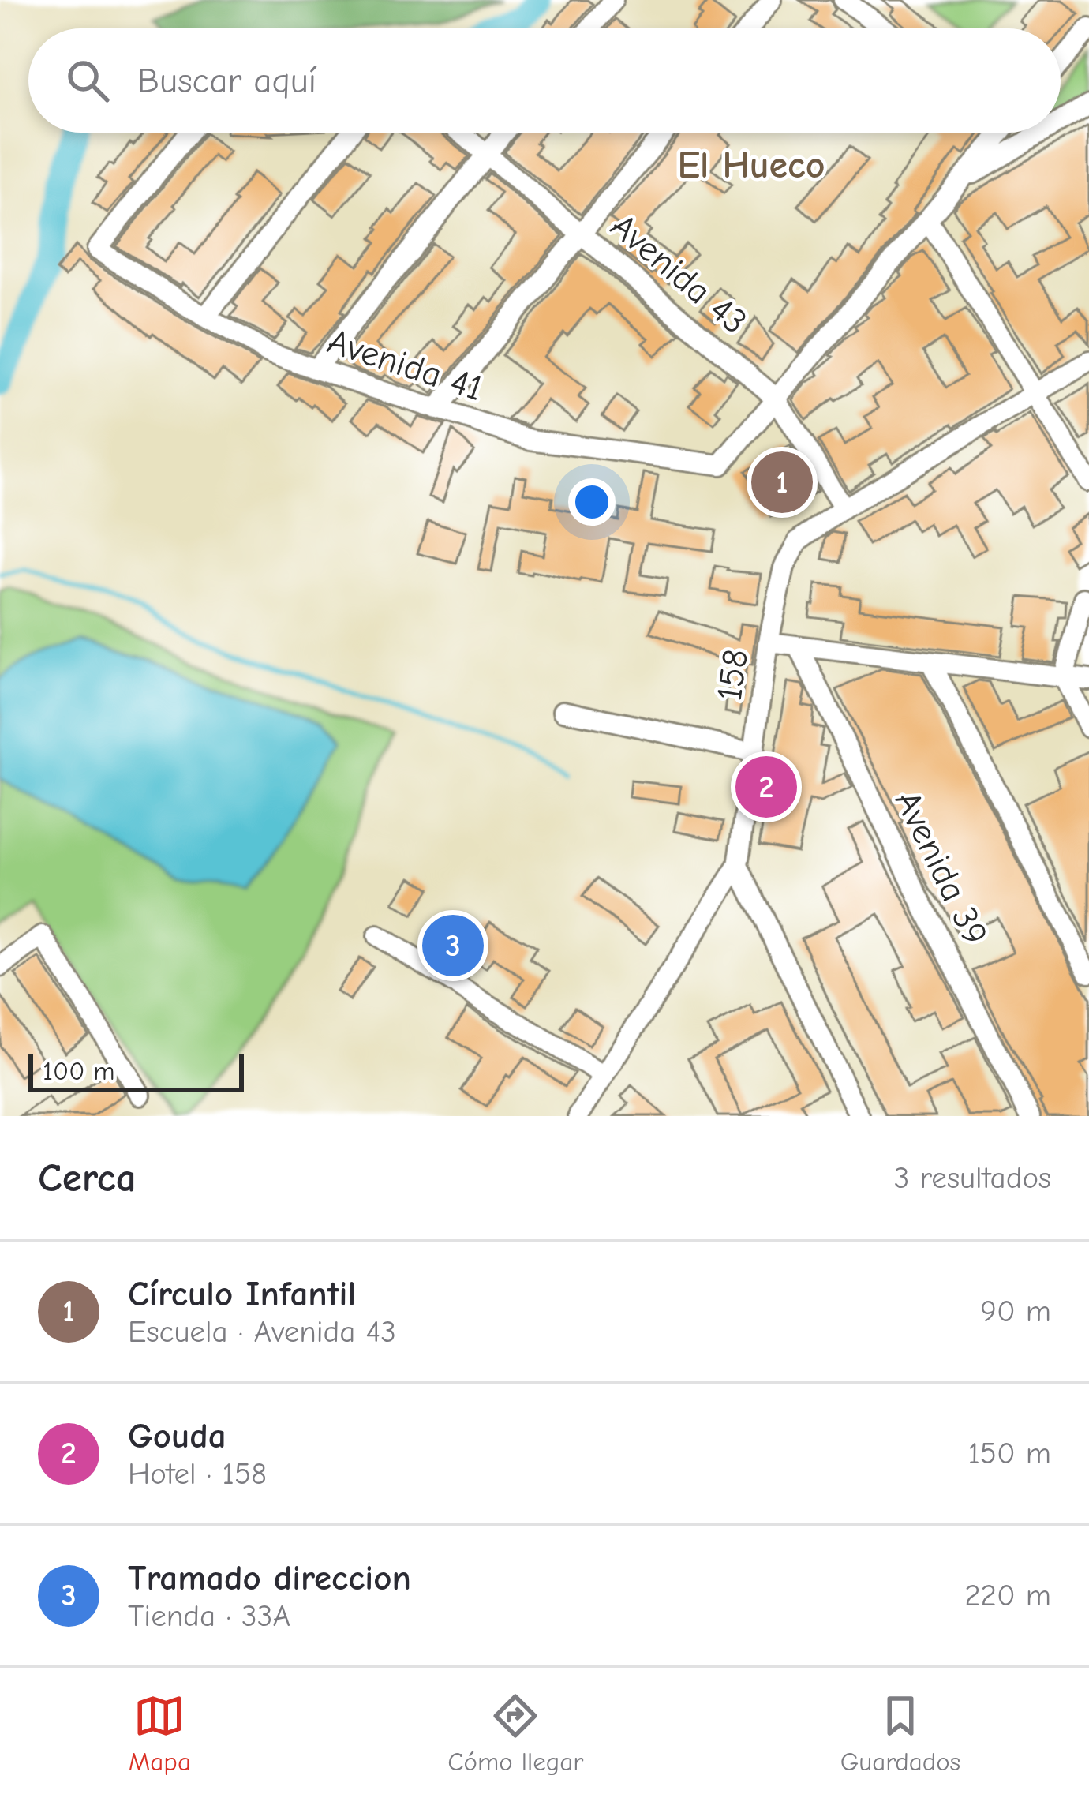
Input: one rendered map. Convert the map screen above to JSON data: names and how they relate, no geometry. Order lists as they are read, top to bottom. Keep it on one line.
{"streets":{"street":["Avenida 43","Avenida 41","158","Avenida 39"]},"crossings":[["Avenida 43","Avenida 41"],["Avenida 43","158"]],"districts":["El Hueco"],"scale_bar":"100 m","page":{"search":"Buscar aquí","pins":["1","2","3"],"scale":"100 m","heading":["Cerca","3 resultados"],"list":[{"mark":"1","name":"Círculo Infantil","note":"Escuela · Avenida 43","value":"90 m"},{"mark":"2","name":"Gouda","note":"Hotel · 158","value":"150 m"},{"mark":"3","name":"Tramado direccion","note":"Tienda · 33A","value":"220 m"}],"nav":["Mapa","Cómo llegar","Guardados"]}}
